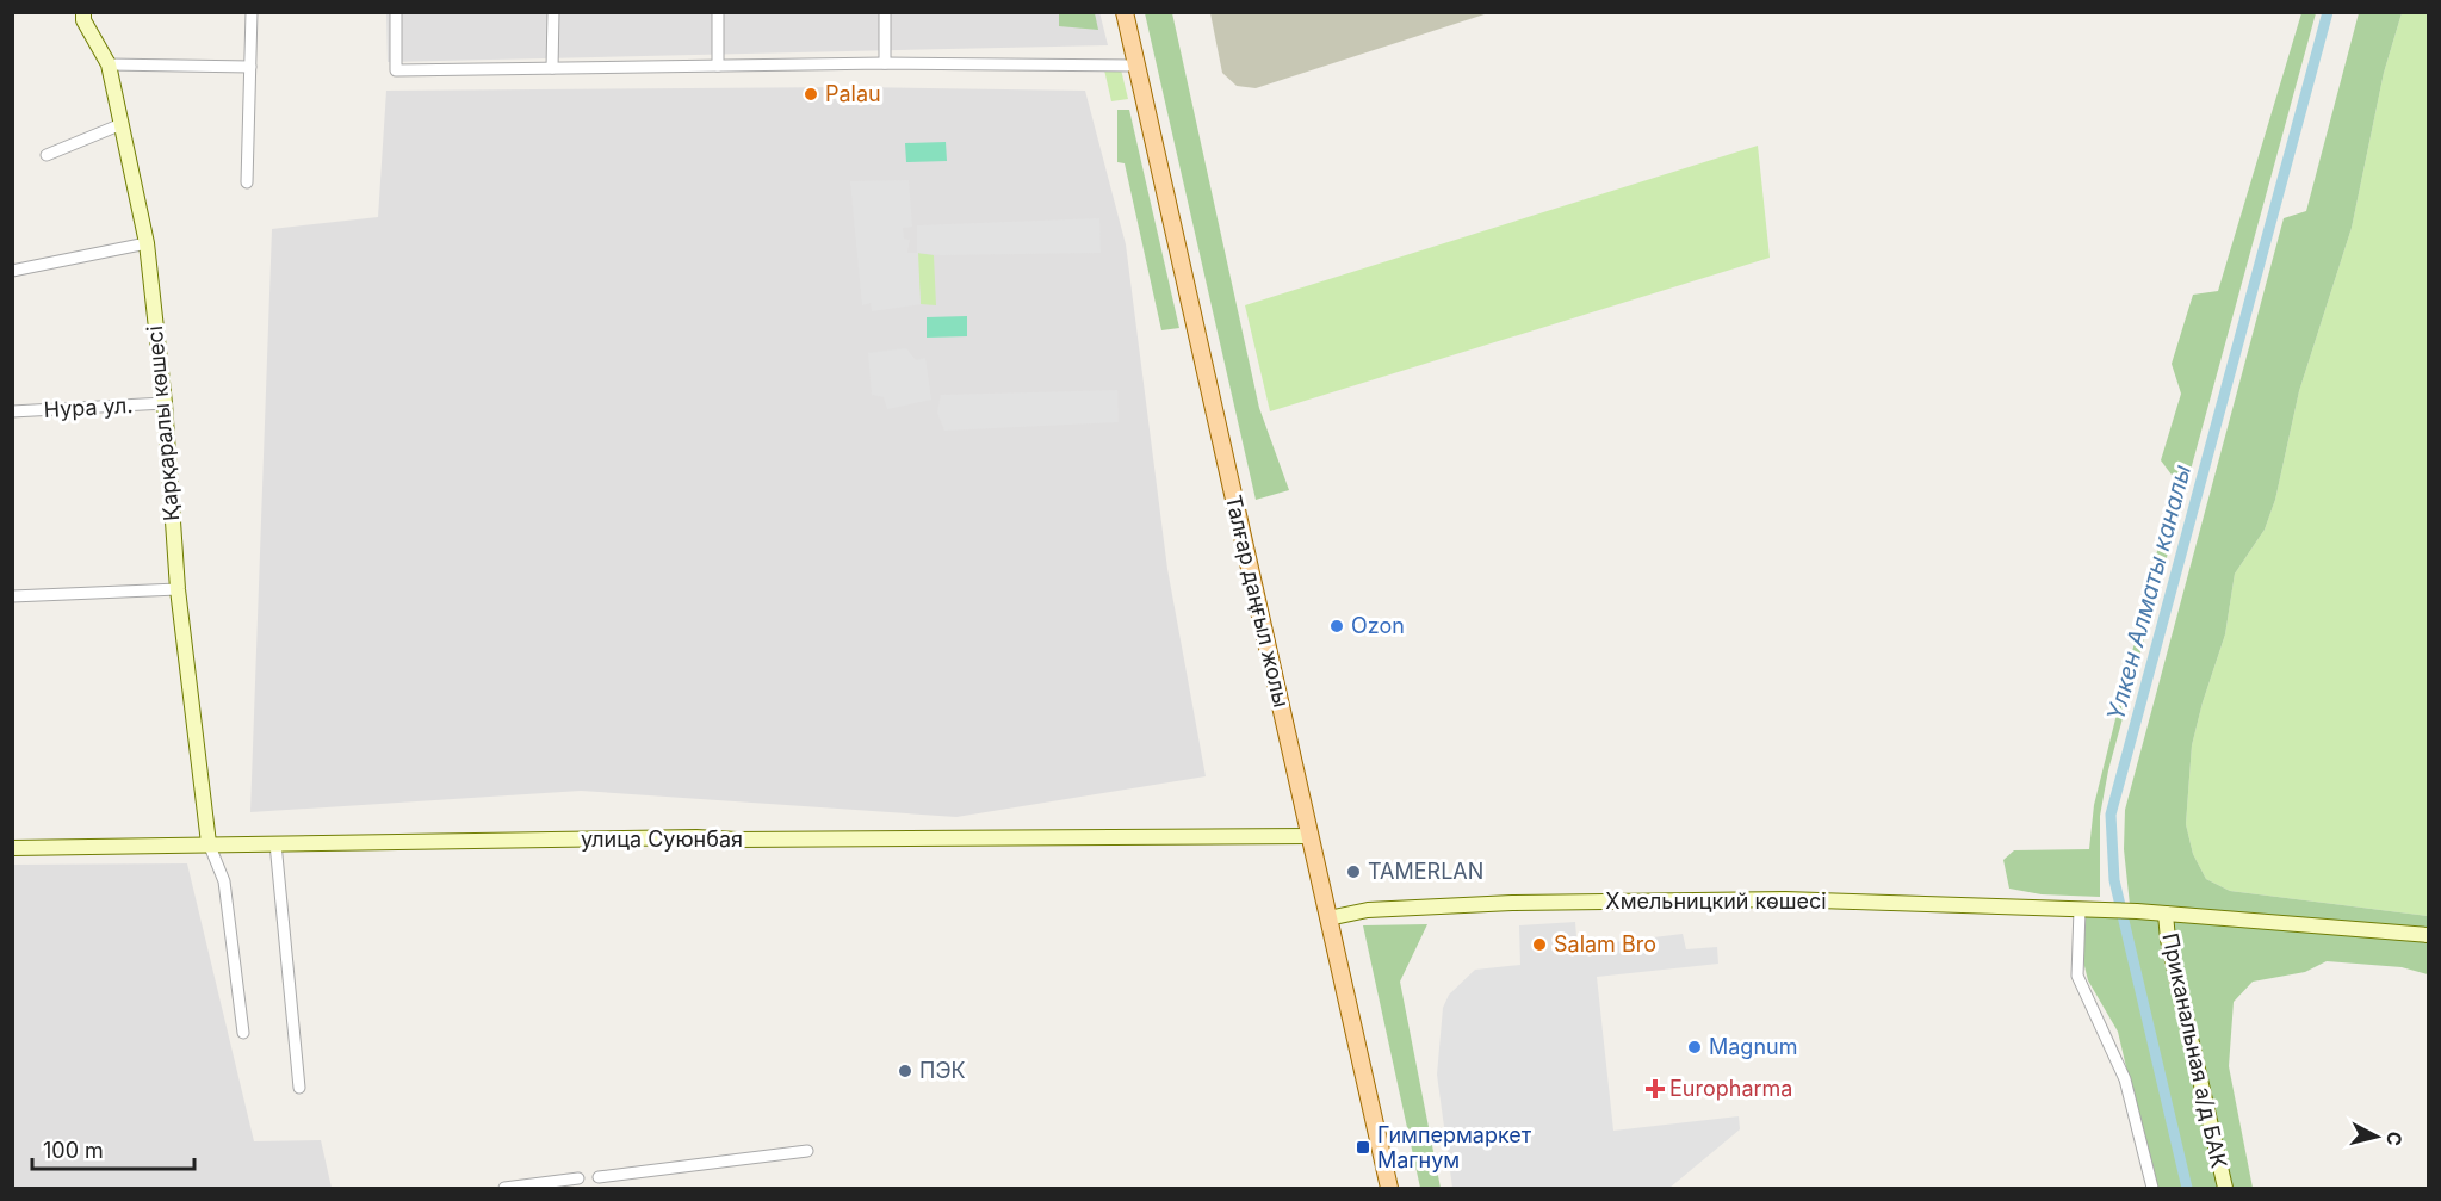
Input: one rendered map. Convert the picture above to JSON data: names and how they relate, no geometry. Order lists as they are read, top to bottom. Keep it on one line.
{"streets":{"main road":["Талғар даңғыл жолы"],"street":["Нура ул.","Қарқаралы көшесі","улица Суюнбая","Хмельницкий көшесі","Приканальная а/д БАК"]},"crossings":[["Нура ул.","Қарқаралы көшесі"],["Қарқаралы көшесі","улица Суюнбая"],["Талғар даңғыл жолы","улица Суюнбая"],["Талғар даңғыл жолы","Хмельницкий көшесі"],["Хмельницкий көшесі","Приканальная а/д БАК"]],"water":["Үлкен Алматы каналы"],"places":{"other":["Palau","Ozon","TAMERLAN","Salam Bro","Magnum","ПЭК"],"health":["Europharma"],"transit":["Гимпермаркет Магнум"]},"scale_bar":"100 m","north":"right"}
